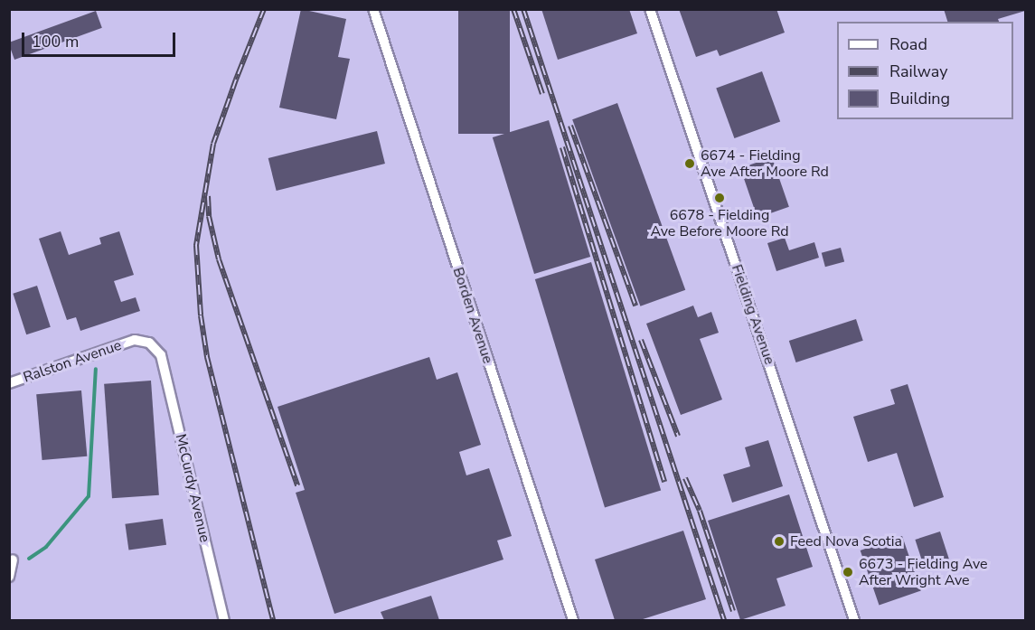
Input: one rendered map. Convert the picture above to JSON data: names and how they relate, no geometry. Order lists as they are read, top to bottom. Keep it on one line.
{"streets":{"street":["Fielding Avenue","Borden Avenue","Ralston Avenue","McCurdy Avenue"]},"crossings":[["Ralston Avenue","McCurdy Avenue"]],"places":["6674 - Fielding Ave After Moore Rd","6678 - Fielding Ave Before Moore Rd","Feed Nova Scotia","6673 - Fielding Ave After Wright Ave"],"legend":["Road","Railway","Building"],"scale_bar":"100 m"}
